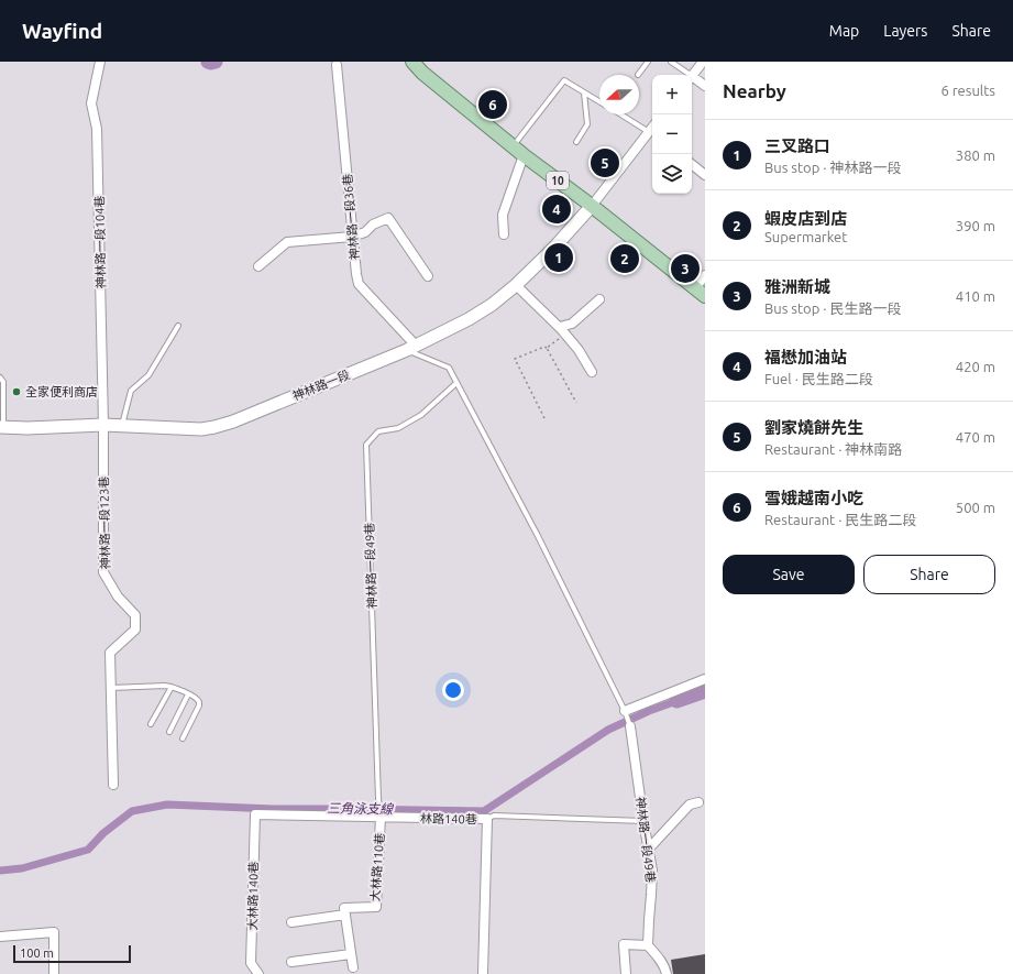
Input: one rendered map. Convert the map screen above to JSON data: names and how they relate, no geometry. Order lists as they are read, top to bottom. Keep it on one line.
{"streets":{"main road":["10"],"street":["神林路一段36巷","神林路一段104巷","神林路一段","神林路一段123巷","神林路一段49巷","林路140巷","大林路110巷","大林路140巷"]},"crossings":[["10","神林路一段"],["神林路一段36巷","神林路一段"],["神林路一段104巷","神林路一段"],["神林路一段104巷","神林路一段123巷"],["神林路一段","神林路一段123巷"],["神林路一段49巷","林路140巷"],["神林路一段49巷","大林路110巷"],["林路140巷","大林路110巷"],["林路140巷","大林路140巷"]],"water":["三角泳支線"],"places":["全家便利商店"],"scale_bar":"100 m","north":"left","page":{"header":"Wayfind","nav":["Map","Layers","Share"],"heading":["Nearby","6 results"],"map_buttons":["+","−"],"pins":["6","5","4","1","2","3"],"list":[{"mark":"1","name":"三叉路口","note":"Bus stop · 神林路一段","value":"380 m"},{"mark":"2","name":"蝦皮店到店","note":"Supermarket","value":"390 m"},{"mark":"3","name":"雅洲新城","note":"Bus stop · 民生路一段","value":"410 m"},{"mark":"4","name":"福懋加油站","note":"Fuel · 民生路二段","value":"420 m"},{"mark":"5","name":"劉家燒餅先生","note":"Restaurant · 神林南路","value":"470 m"},{"mark":"6","name":"雪娥越南小吃","note":"Restaurant · 民生路二段","value":"500 m"}],"buttons":["Save","Share"],"scale":"100 m"}}
